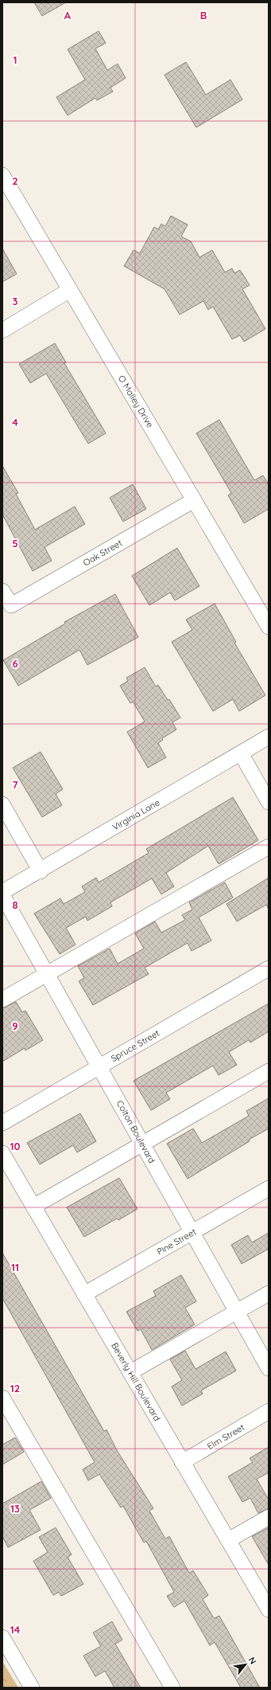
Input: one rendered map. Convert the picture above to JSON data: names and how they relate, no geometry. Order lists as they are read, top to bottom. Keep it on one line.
{"streets":{"street":["O Malley Drive","Oak Street","Virginia Lane","Spruce Street","Colton Boulevard","Pine Street","Beverly Hill Boulevard","Elm Street"]},"crossings":[["O Malley Drive","Oak Street"],["Spruce Street","Colton Boulevard"],["Colton Boulevard","Pine Street"],["Pine Street","Beverly Hill Boulevard"],["Beverly Hill Boulevard","Elm Street"]],"north":"top right","grid":{"columns":["A","B"],"rows":["1","2","3","4","5","6","7","8","9","10","11","12","13","14"]}}
